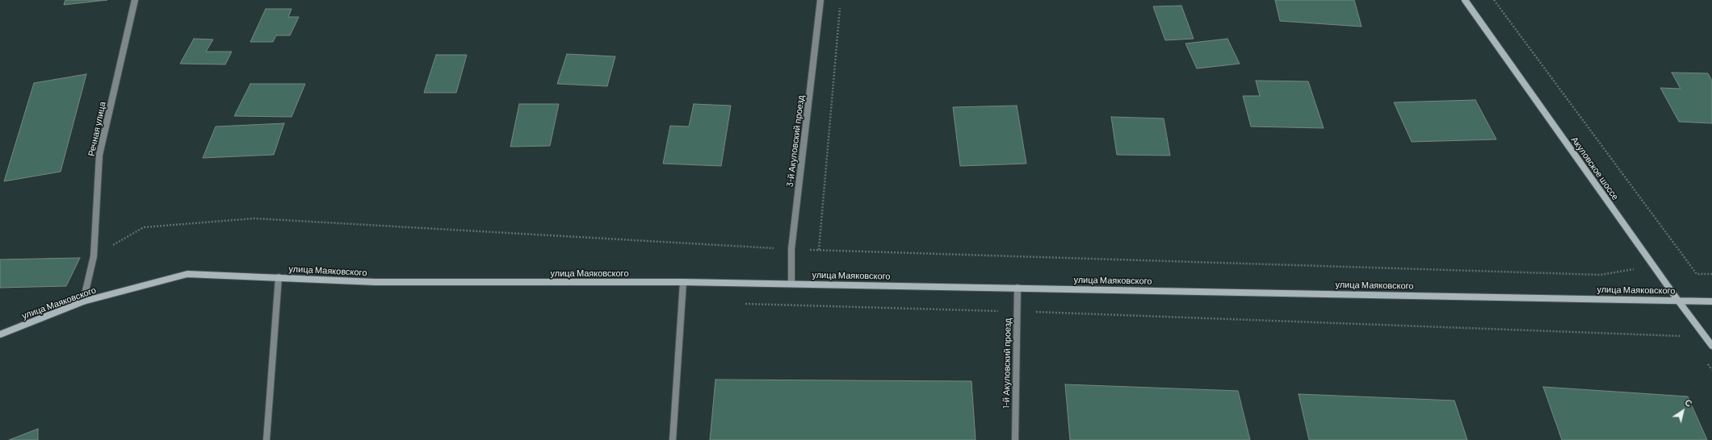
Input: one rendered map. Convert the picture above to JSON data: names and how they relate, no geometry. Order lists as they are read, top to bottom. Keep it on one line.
{"streets":{"street":["Речная улица","3-й Акуловский проезд","Акуловское шоссе","улица Маяковского","1-й Акуловский проезд"]},"crossings":[["Речная улица","улица Маяковского"],["3-й Акуловский проезд","улица Маяковского"],["Акуловское шоссе","улица Маяковского"],["улица Маяковского","1-й Акуловский проезд"]],"north":"top right"}
